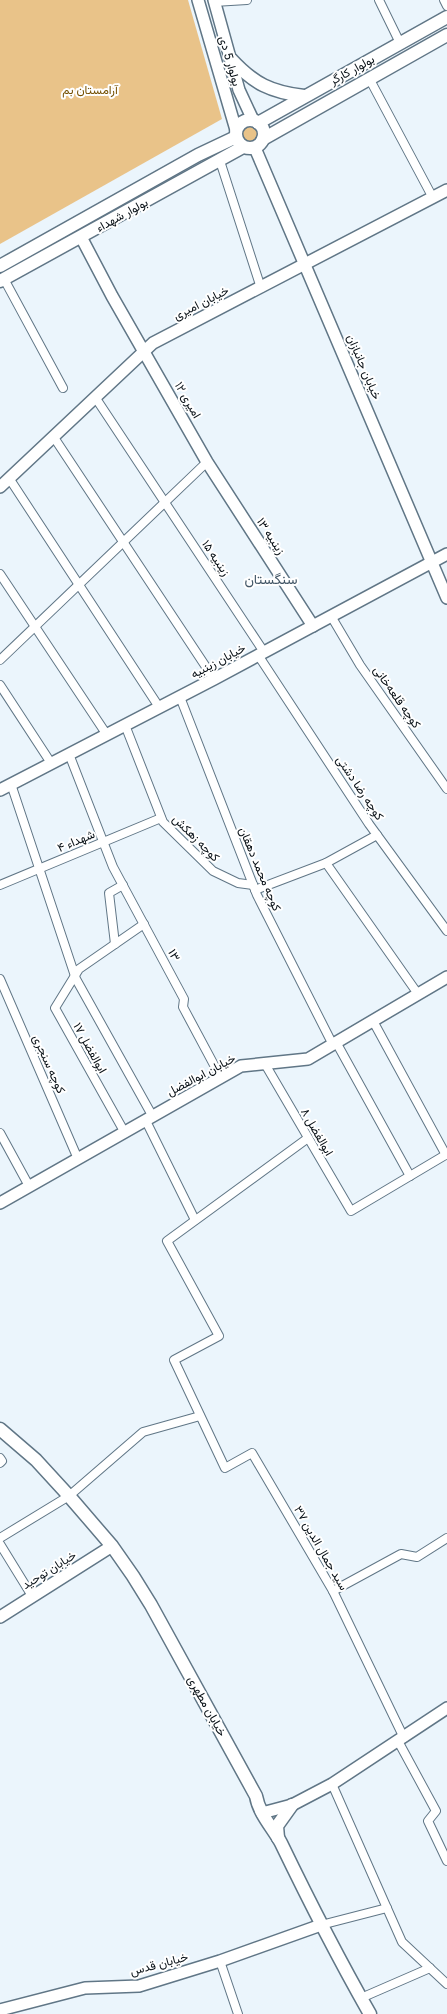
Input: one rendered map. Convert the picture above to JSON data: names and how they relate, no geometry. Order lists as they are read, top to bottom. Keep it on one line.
{"streets":{"main road":["بولوار کارگر","بولوار شهداء","خیابان مطهری"],"street":["بولوار 5 دی","خیابان امیری","خیابان جانبازان","امیری ۱۲","زینبیه ۱۳","زینبیه ۱۵","خیابان زینبیه","کوچه قلعه‌خانی","کوچه رضا دشتی","کوچه زهکش","شهداء ۴","کوچه محمد دهقان","۱۳","ابوالفضل ۱۷","کوچه سنجری","خیابان ابوالفضل","ابوالفضل ۸","سید جمال الدین ۳۷","خیابان توحید","خیابان قدس"]},"crossings":[["بولوار 5 دی","بولوار کارگر"],["بولوار 5 دی","بولوار شهداء"],["بولوار 5 دی","خیابان جانبازان"],["بولوار کارگر","بولوار شهداء"],["بولوار کارگر","خیابان جانبازان"],["بولوار شهداء","خیابان جانبازان"],["بولوار شهداء","امیری ۱۲"],["خیابان امیری","خیابان جانبازان"],["خیابان امیری","امیری ۱۲"],["خیابان امیری","زینبیه ۱۵"],["خیابان جانبازان","خیابان زینبیه"],["امیری ۱۲","زینبیه ۱۳"],["زینبیه ۱۳","خیابان زینبیه"],["زینبیه ۱۵","خیابان زینبیه"],["زینبیه ۱۵","کوچه رضا دشتی"],["خیابان زینبیه","کوچه قلعه‌خانی"],["خیابان زینبیه","کوچه رضا دشتی"],["خیابان زینبیه","کوچه زهکش"],["خیابان زینبیه","کوچه محمد دهقان"],["خیابان زینبیه","۱۳"],["کوچه زهکش","شهداء ۴"],["کوچه زهکش","کوچه محمد دهقان"],["شهداء ۴","۱۳"],["کوچه محمد دهقان","خیابان ابوالفضل"],["کوچه محمد دهقان","ابوالفضل ۸"],["۱۳","خیابان ابوالفضل"],["ابوالفضل ۱۷","خیابان ابوالفضل"],["کوچه سنجری","خیابان ابوالفضل"],["خیابان ابوالفضل","ابوالفضل ۸"],["خیابان توحید","خیابان مطهری"]],"districts":["سنگستان"],"parks":["آرامستان بم"]}
